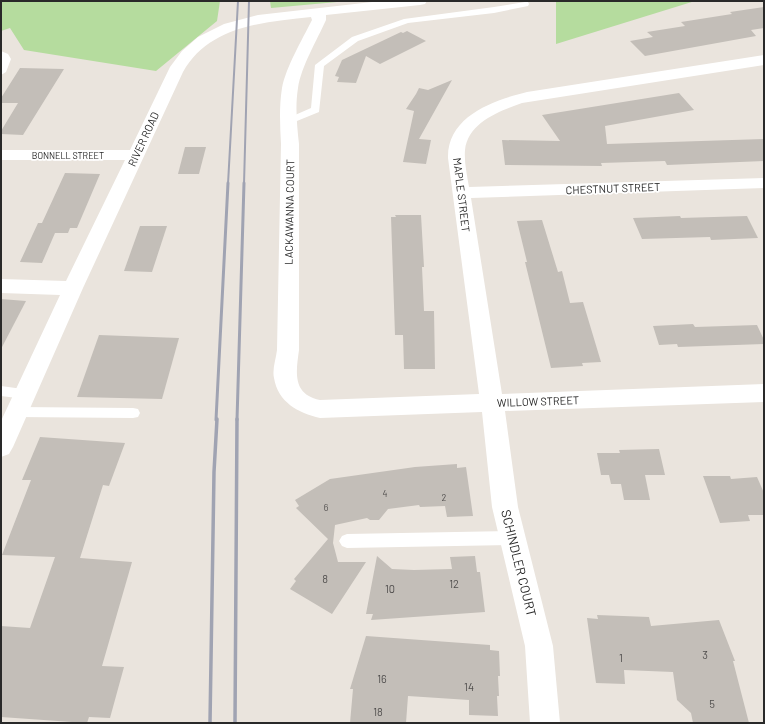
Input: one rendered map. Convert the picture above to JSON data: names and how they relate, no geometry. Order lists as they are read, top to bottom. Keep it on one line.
{"streets":{"street":["RIVER ROAD","BONNELL STREET","CHESTNUT STREET","MAPLE STREET","LACKAWANNA COURT","WILLOW STREET","SCHINDLER COURT"]},"crossings":[["RIVER ROAD","BONNELL STREET"],["RIVER ROAD","LACKAWANNA COURT"],["CHESTNUT STREET","MAPLE STREET"],["MAPLE STREET","WILLOW STREET"],["MAPLE STREET","SCHINDLER COURT"],["LACKAWANNA COURT","WILLOW STREET"],["WILLOW STREET","SCHINDLER COURT"]],"house_numbers":["4","2","6","8","12","10","3","1","16","14","5","18"]}
